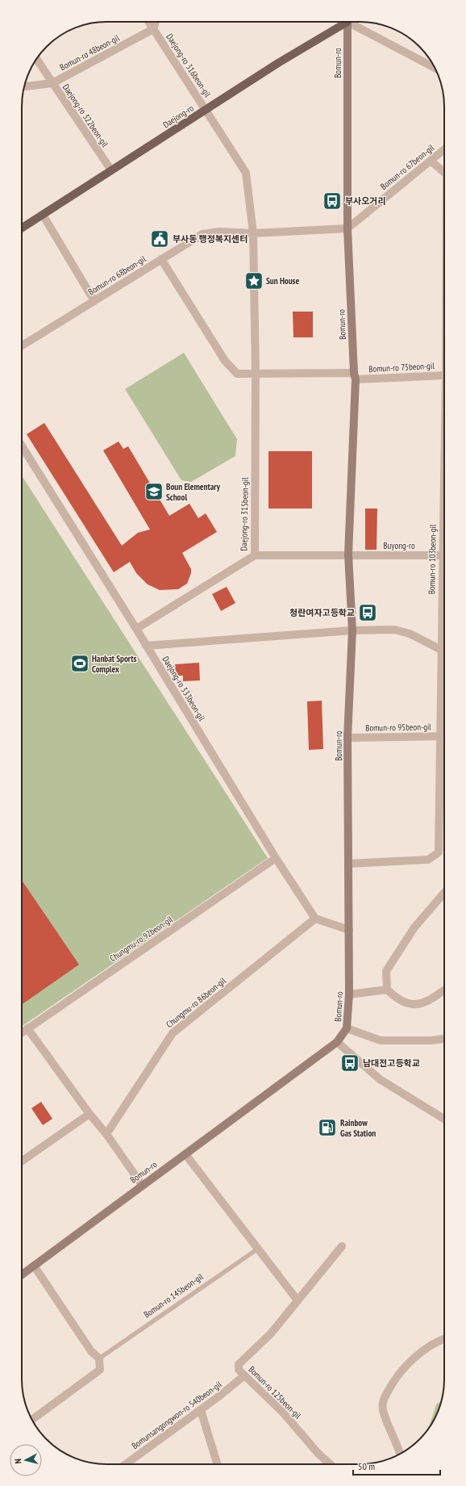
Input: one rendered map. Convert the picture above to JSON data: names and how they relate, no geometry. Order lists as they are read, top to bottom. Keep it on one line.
{"streets":{"main road":["Bomun-ro","Daejong-ro"],"street":["Bomun-ro 48beon-gil","Daejong-ro 316beon-gil","Daejong-ro 322beon-gil","Bomun-ro 67beon-gil","Bomun-ro 68beon-gil","Bomun-ro 75beon-gil","Daejong-ro 315beon-gil","Buyong-ro","Bomun-ro 103beon-gil","Daejong-ro 333beon-gil","Bomun-ro 95beon-gil","Chungmu-ro 92beon-gil","Chungmu-ro 86beon-gil","Bomun-ro 125beon-gil","Bomunsangongwon-ro 540beon-gil"],"lane":["Bomun-ro 145beon-gil"]},"crossings":[["Bomun-ro 48beon-gil","Daejong-ro 316beon-gil"],["Bomun-ro 48beon-gil","Daejong-ro 322beon-gil"],["Bomun-ro","Bomun-ro 67beon-gil"],["Bomun-ro","Bomun-ro 68beon-gil"],["Bomun-ro","Bomun-ro 75beon-gil"],["Bomun-ro","Buyong-ro"],["Bomun-ro","Bomun-ro 103beon-gil"],["Bomun-ro","Bomun-ro 95beon-gil"],["Daejong-ro 316beon-gil","Daejong-ro"],["Daejong-ro 316beon-gil","Daejong-ro 315beon-gil"],["Daejong-ro 322beon-gil","Daejong-ro"],["Daejong-ro","Daejong-ro 315beon-gil"],["Bomun-ro 67beon-gil","Bomun-ro 68beon-gil"],["Bomun-ro 68beon-gil","Daejong-ro 315beon-gil"],["Bomun-ro 75beon-gil","Daejong-ro 315beon-gil"],["Daejong-ro 315beon-gil","Buyong-ro"],["Daejong-ro 315beon-gil","Daejong-ro 333beon-gil"],["Bomun-ro 103beon-gil","Bomun-ro 95beon-gil"],["Daejong-ro 333beon-gil","Chungmu-ro 92beon-gil"],["Daejong-ro 333beon-gil","Chungmu-ro 86beon-gil"],["Bomun-ro 125beon-gil","Bomunsangongwon-ro 540beon-gil"]],"places":{"bus stop":["부사오거리","청란여자고등학교","남대전고등학교"],"public building":["부사동 행정복지센터"],"place":["Sun House"],"school or university":["Boun Elementary School"],"sports":["Hanbat Sports Complex"],"fuel station":["Rainbow Gas Station"]},"scale_bar":"50 m","north":"left"}
